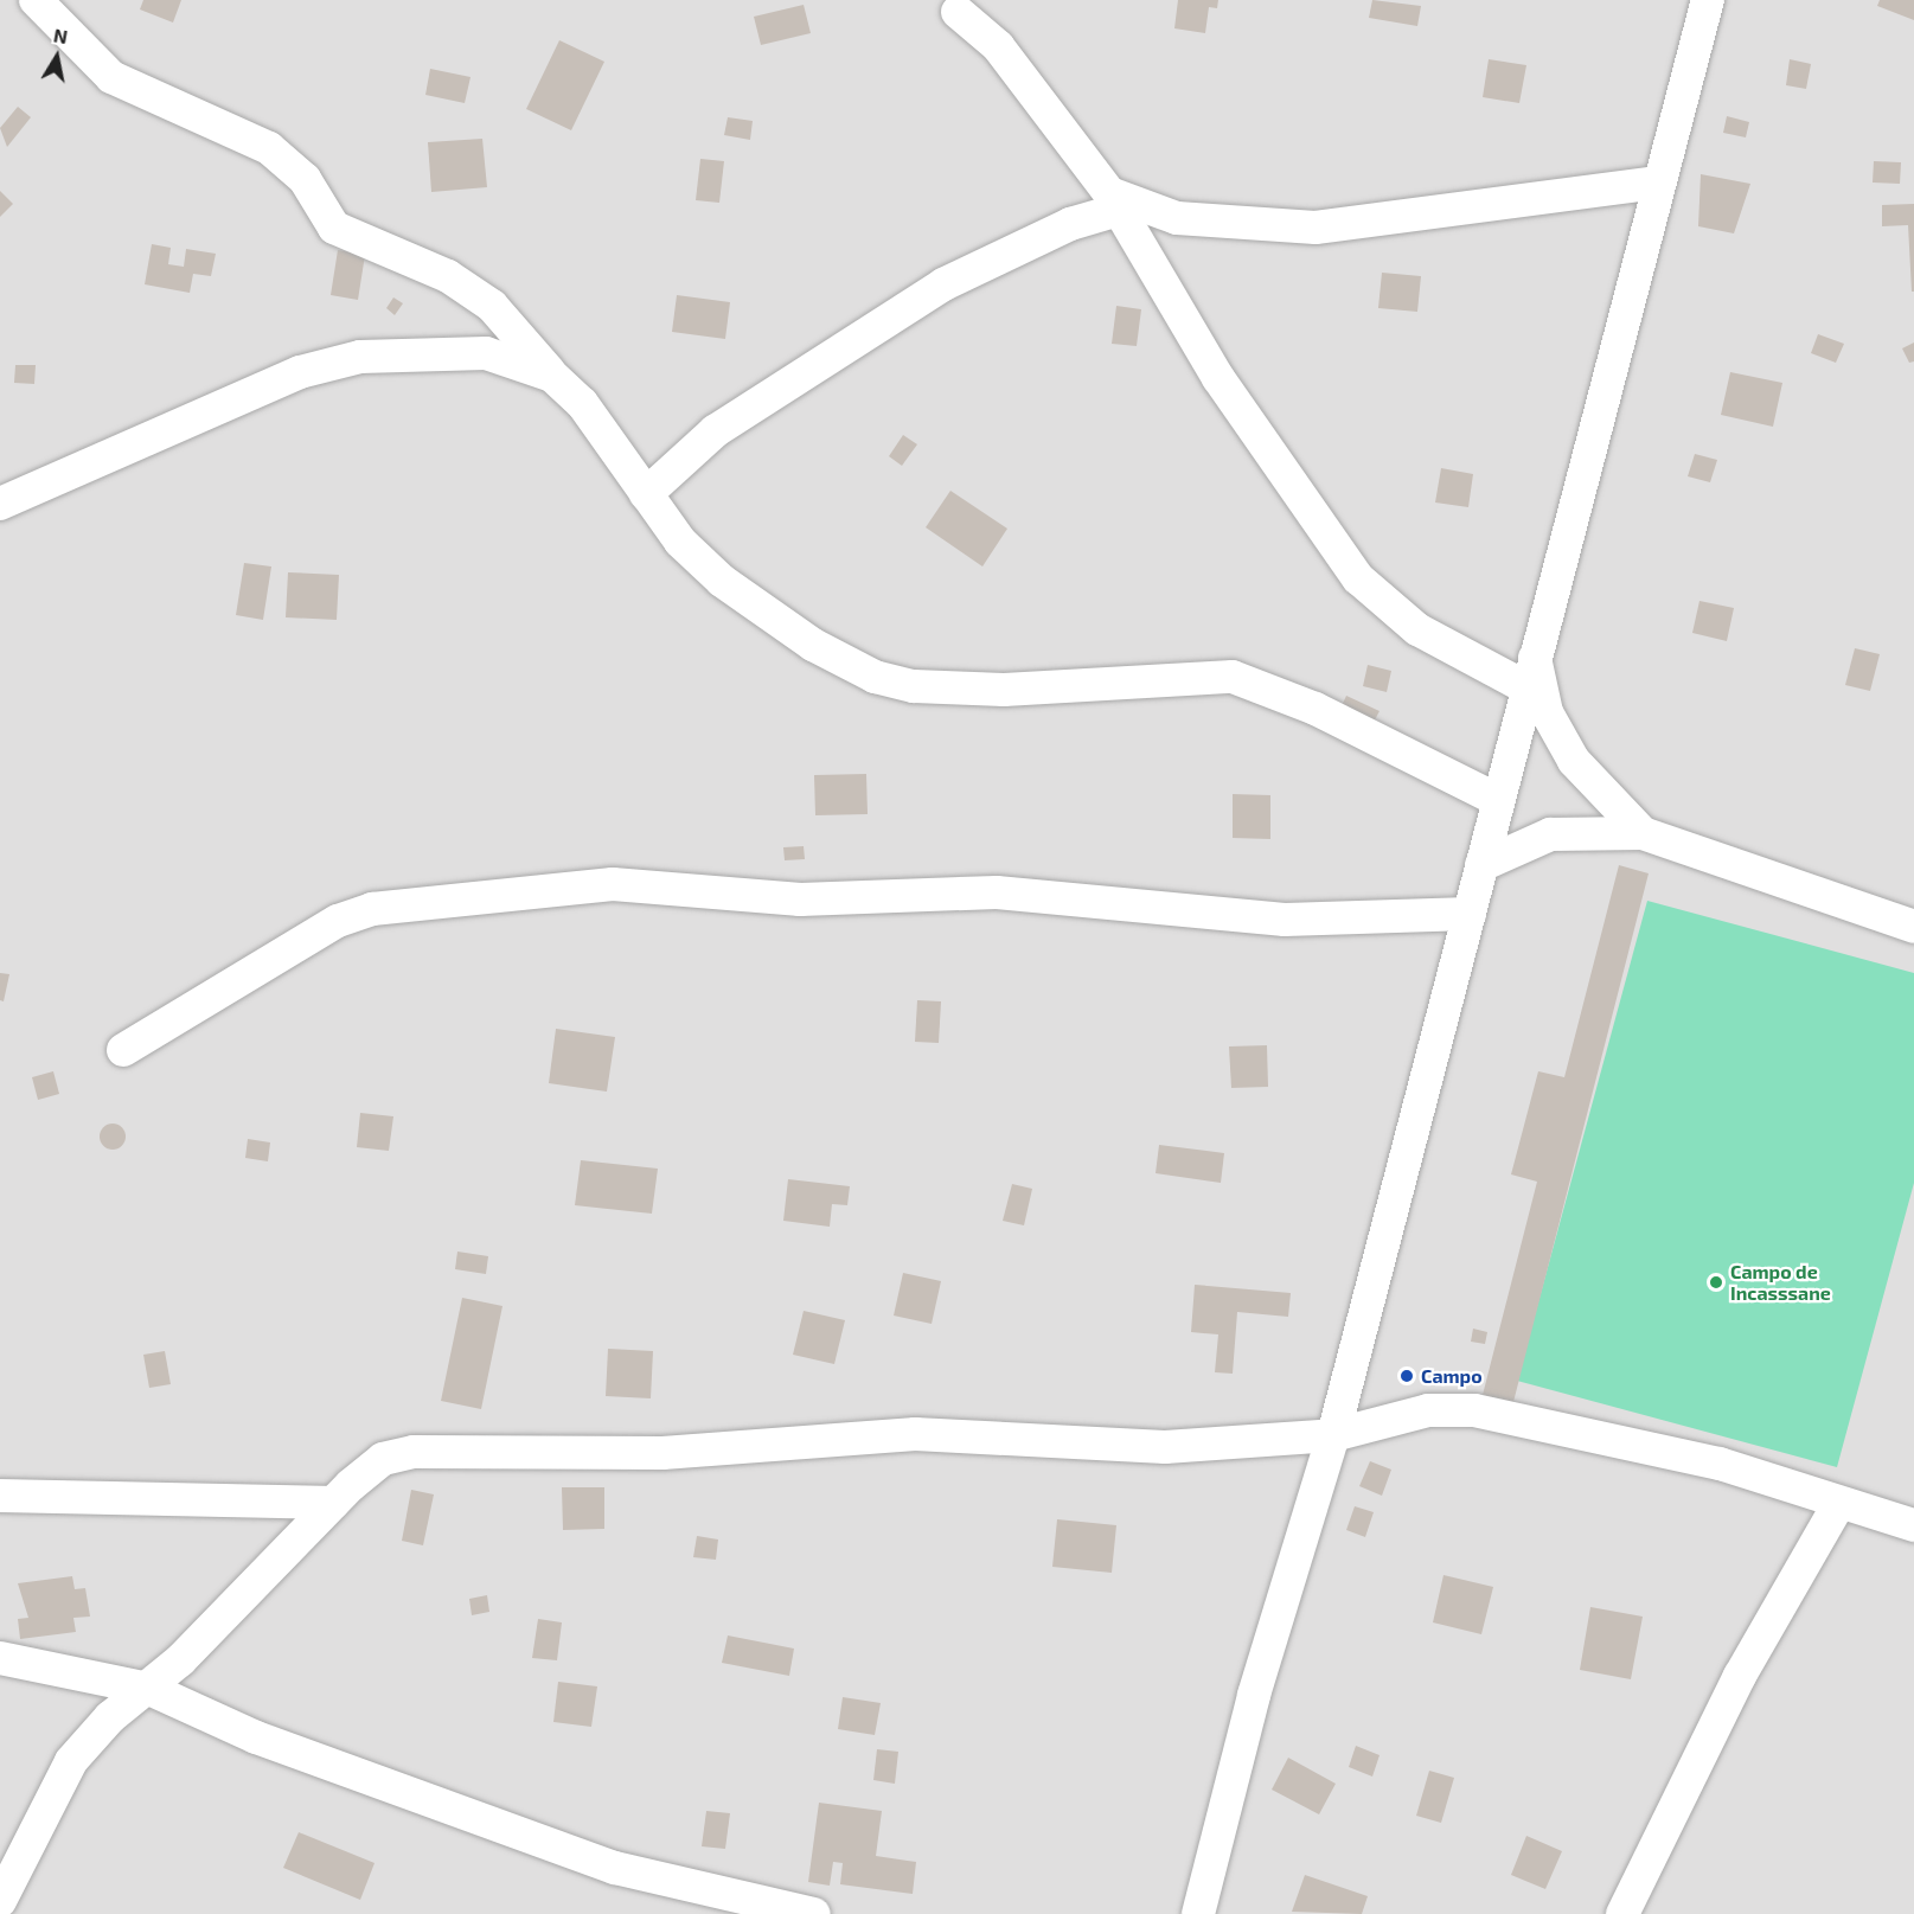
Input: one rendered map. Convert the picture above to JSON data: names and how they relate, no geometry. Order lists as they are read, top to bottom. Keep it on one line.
{"places":["Campo de Incasssane","Campo"],"north":"top"}
